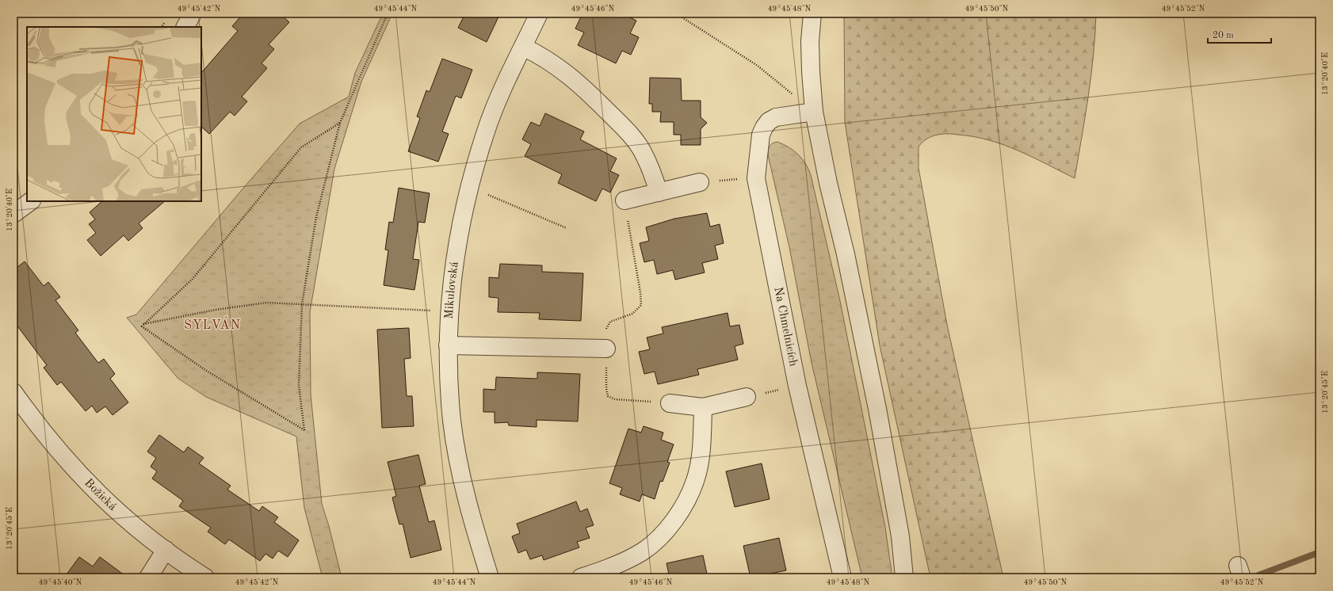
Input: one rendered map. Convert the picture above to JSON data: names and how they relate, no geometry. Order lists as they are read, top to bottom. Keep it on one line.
{"streets":{"street":["Mikulovská","Na Chmelnicích","Božická"]},"districts":["SYLVÁN"],"scale_bar":"20 m","coordinates":["49°45'42\"N","49°45'44\"N","49°45'46\"N","49°45'48\"N","49°45'50\"N","49°45'52\"N","13°20'40\"E","13°20'45\"E","49°45'40\"N"]}
